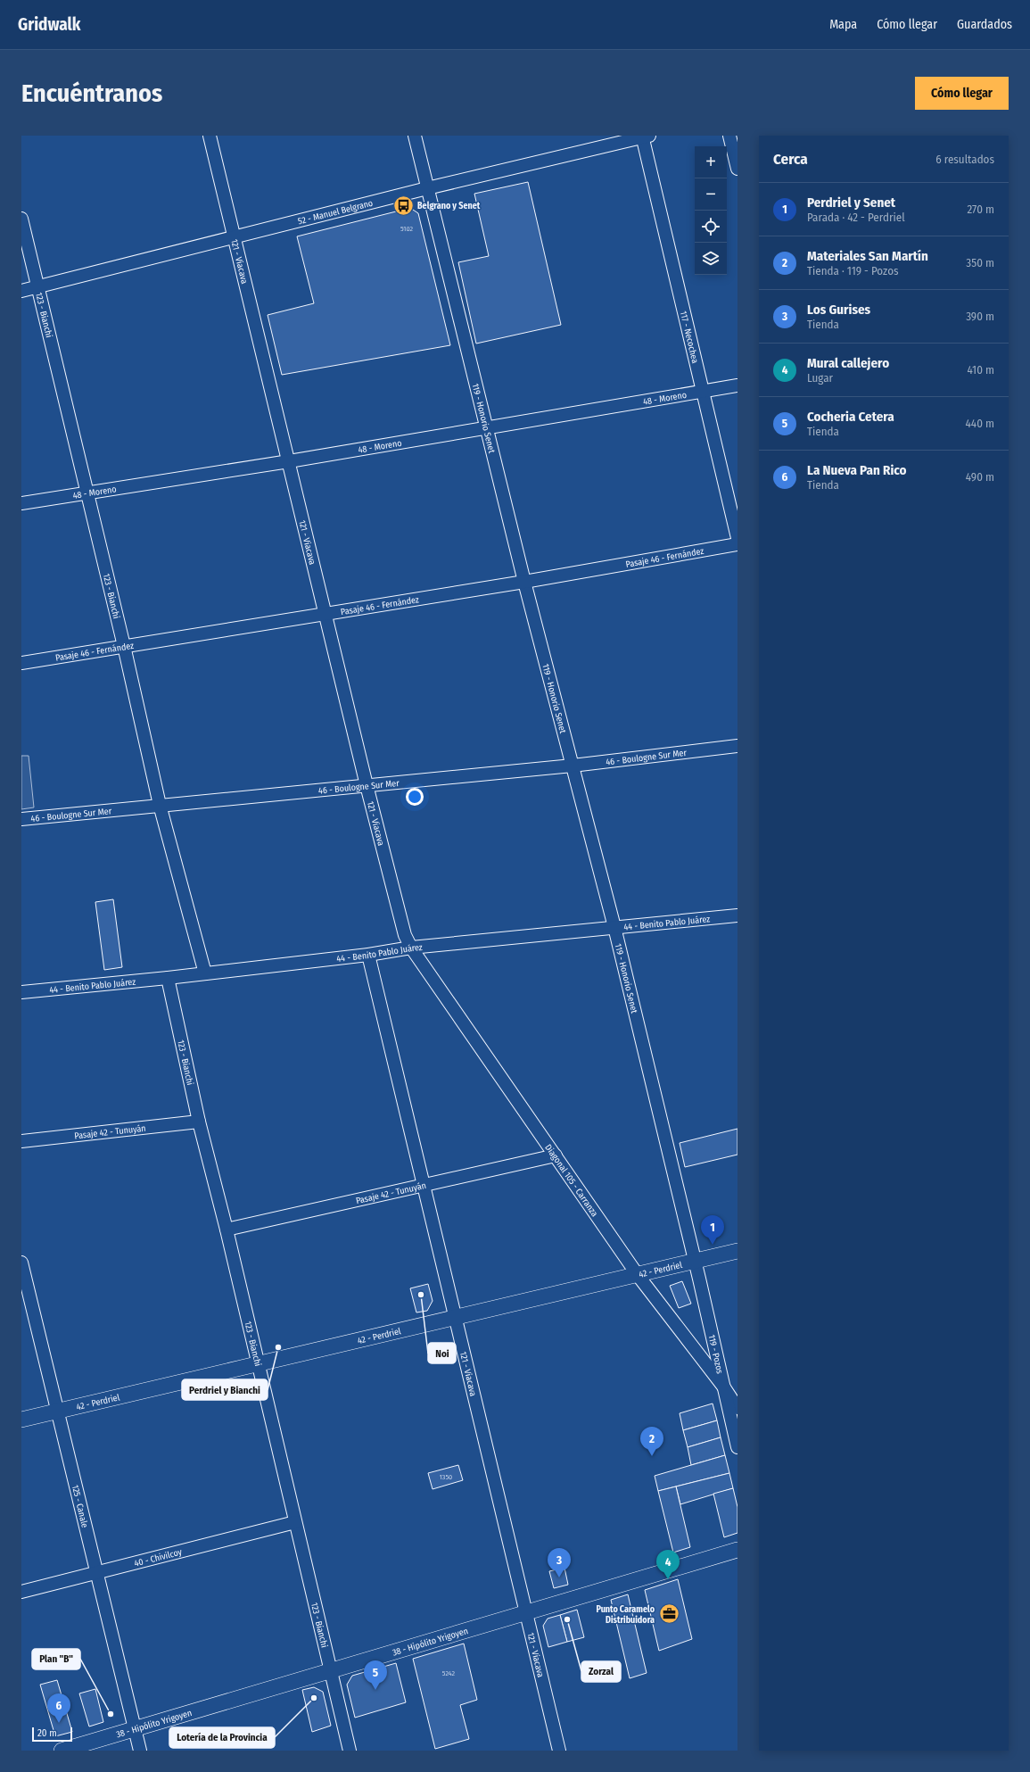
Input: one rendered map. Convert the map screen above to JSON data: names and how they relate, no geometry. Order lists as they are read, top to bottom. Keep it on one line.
{"streets":{"street":["52 - Manuel Belgrano","121 - Viacava","123 - Bianchi","117 - Necochea","48 - Moreno","119 - Honorio Senet","Pasaje 46 - Fernández","46 - Boulogne Sur Mer","44 - Benito Pablo Juárez","Pasaje 42 - Tunuyán","Diagonal 105 - Carranza","42 - Perdriel","119 - Pozos","125 - Canale","40 - Chivilcoy","38 - Hipólito Yrigoyen"]},"crossings":[["52 - Manuel Belgrano","121 - Viacava"],["52 - Manuel Belgrano","123 - Bianchi"],["52 - Manuel Belgrano","117 - Necochea"],["52 - Manuel Belgrano","119 - Honorio Senet"],["121 - Viacava","48 - Moreno"],["121 - Viacava","Pasaje 46 - Fernández"],["121 - Viacava","46 - Boulogne Sur Mer"],["121 - Viacava","44 - Benito Pablo Juárez"],["121 - Viacava","Pasaje 42 - Tunuyán"],["121 - Viacava","Diagonal 105 - Carranza"],["121 - Viacava","42 - Perdriel"],["121 - Viacava","38 - Hipólito Yrigoyen"],["123 - Bianchi","48 - Moreno"],["123 - Bianchi","Pasaje 46 - Fernández"],["123 - Bianchi","46 - Boulogne Sur Mer"],["123 - Bianchi","44 - Benito Pablo Juárez"],["123 - Bianchi","Pasaje 42 - Tunuyán"],["123 - Bianchi","42 - Perdriel"],["123 - Bianchi","40 - Chivilcoy"],["123 - Bianchi","38 - Hipólito Yrigoyen"],["117 - Necochea","48 - Moreno"],["48 - Moreno","119 - Honorio Senet"],["119 - Honorio Senet","Pasaje 46 - Fernández"],["119 - Honorio Senet","46 - Boulogne Sur Mer"],["119 - Honorio Senet","44 - Benito Pablo Juárez"],["119 - Honorio Senet","42 - Perdriel"],["119 - Honorio Senet","119 - Pozos"],["44 - Benito Pablo Juárez","Diagonal 105 - Carranza"],["Pasaje 42 - Tunuyán","Diagonal 105 - Carranza"],["Diagonal 105 - Carranza","42 - Perdriel"],["Diagonal 105 - Carranza","119 - Pozos"],["42 - Perdriel","119 - Pozos"],["42 - Perdriel","125 - Canale"],["125 - Canale","40 - Chivilcoy"],["125 - Canale","38 - Hipólito Yrigoyen"]],"places":{"bus stop":["Belgrano y Senet"],"other":["Noi","Perdriel y Bianchi","Zorzal","Lotería de la Provincia","Plan \"B\""],"office":["Punto Caramelo Distribuidora"]},"house_numbers":["5102","1350","5242"],"scale_bar":"20 m","page":{"header":"Gridwalk","nav":["Mapa","Cómo llegar","Guardados"],"buttons":"Cómo llegar","title":"Encuéntranos","heading":["Cerca","6 resultados"],"map_buttons":["+","−"],"list":[{"mark":"1","name":"Perdriel y Senet","note":"Parada · 42 - Perdriel","value":"270 m"},{"mark":"2","name":"Materiales San Martín","note":"Tienda · 119 - Pozos","value":"350 m"},{"mark":"3","name":"Los Gurises","note":"Tienda","value":"390 m"},{"mark":"4","name":"Mural callejero","note":"Lugar","value":"410 m"},{"mark":"5","name":"Cocheria Cetera","note":"Tienda","value":"440 m"},{"mark":"6","name":"La Nueva Pan Rico","note":"Tienda","value":"490 m"}],"pins":["1","2","3","4","5","6"],"scale":"20 m"}}
